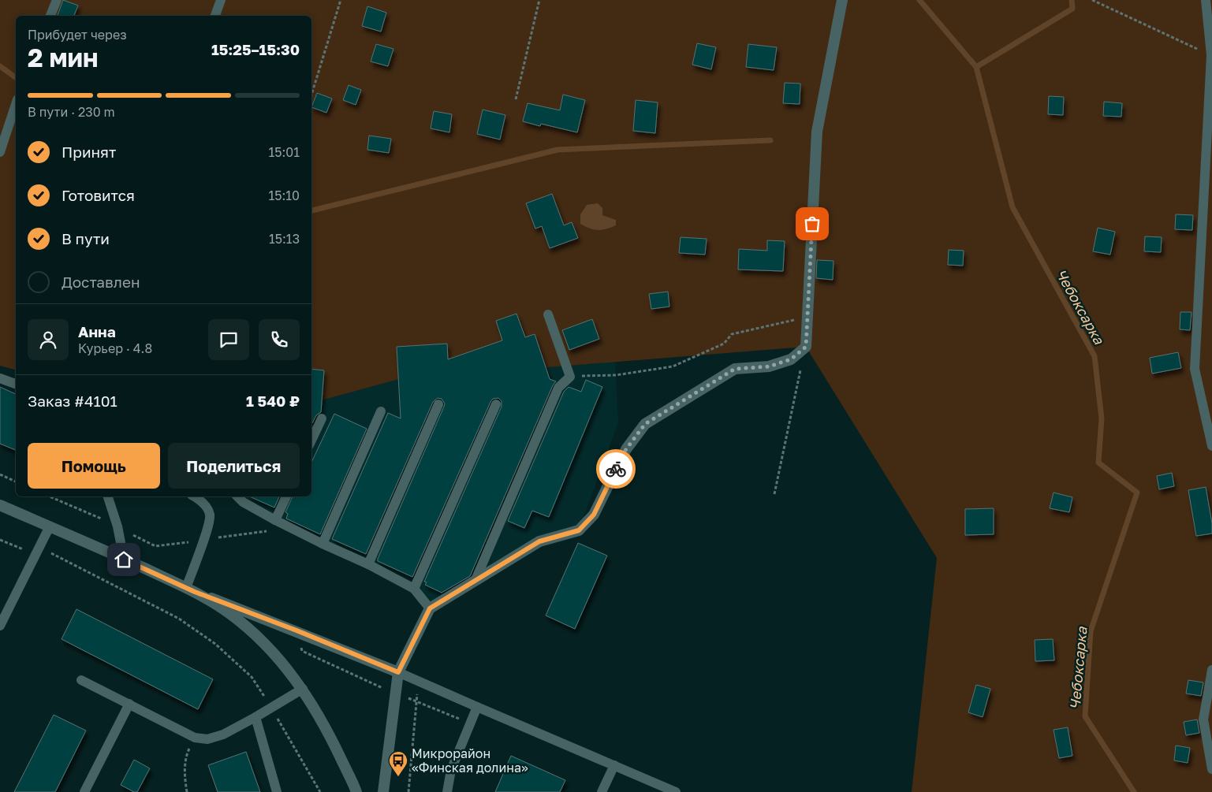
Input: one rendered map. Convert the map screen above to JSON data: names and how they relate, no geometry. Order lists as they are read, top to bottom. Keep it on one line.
{"water":["Чебоксарка"],"places":{"bus stop":["Микрорайон «Финская долина»"]},"page":{"heading":["2 мин","Прибудет через","15:25–15:30"],"panel":["Анна","Курьер · 4.8","Заказ #4101","1 540 ₽"],"bar":"В пути · 230 m","list":[["Принят","15:01"],["Готовится","15:10"],["В пути","15:13"],"Доставлен"],"buttons":["Помощь","Поделиться"]}}
